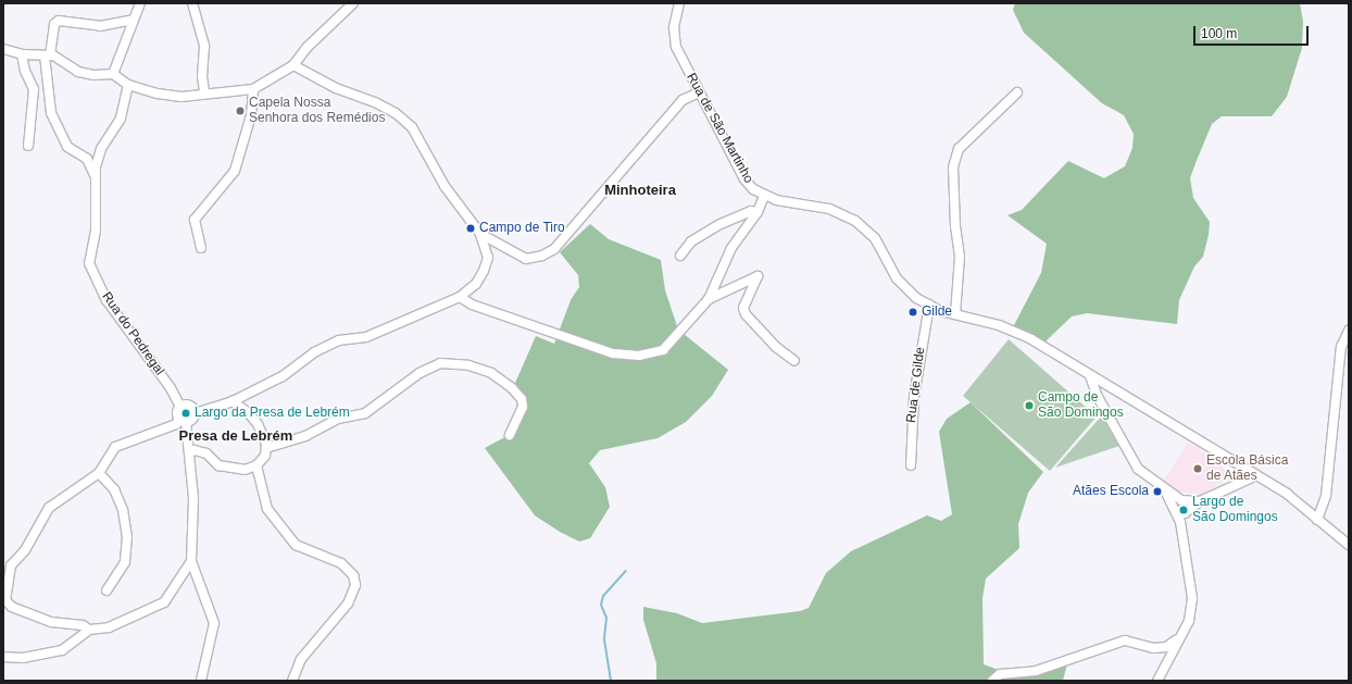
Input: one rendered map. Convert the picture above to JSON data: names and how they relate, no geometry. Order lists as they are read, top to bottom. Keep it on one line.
{"streets":{"street":["Rua de São Martinho","Rua do Pedregal","Rua de Gilde"]},"crossings":[["Rua de São Martinho","Rua de Gilde"]],"districts":["Minhoteira","Presa de Lebrém"],"places":["Capela Nossa Senhora dos Remédios","Campo de Tiro","Gilde","Campo de São Domingos","Largo da Presa de Lebrém","Escola Básica de Atães","Atães Escola","Largo de São Domingos"],"scale_bar":"100 m"}
